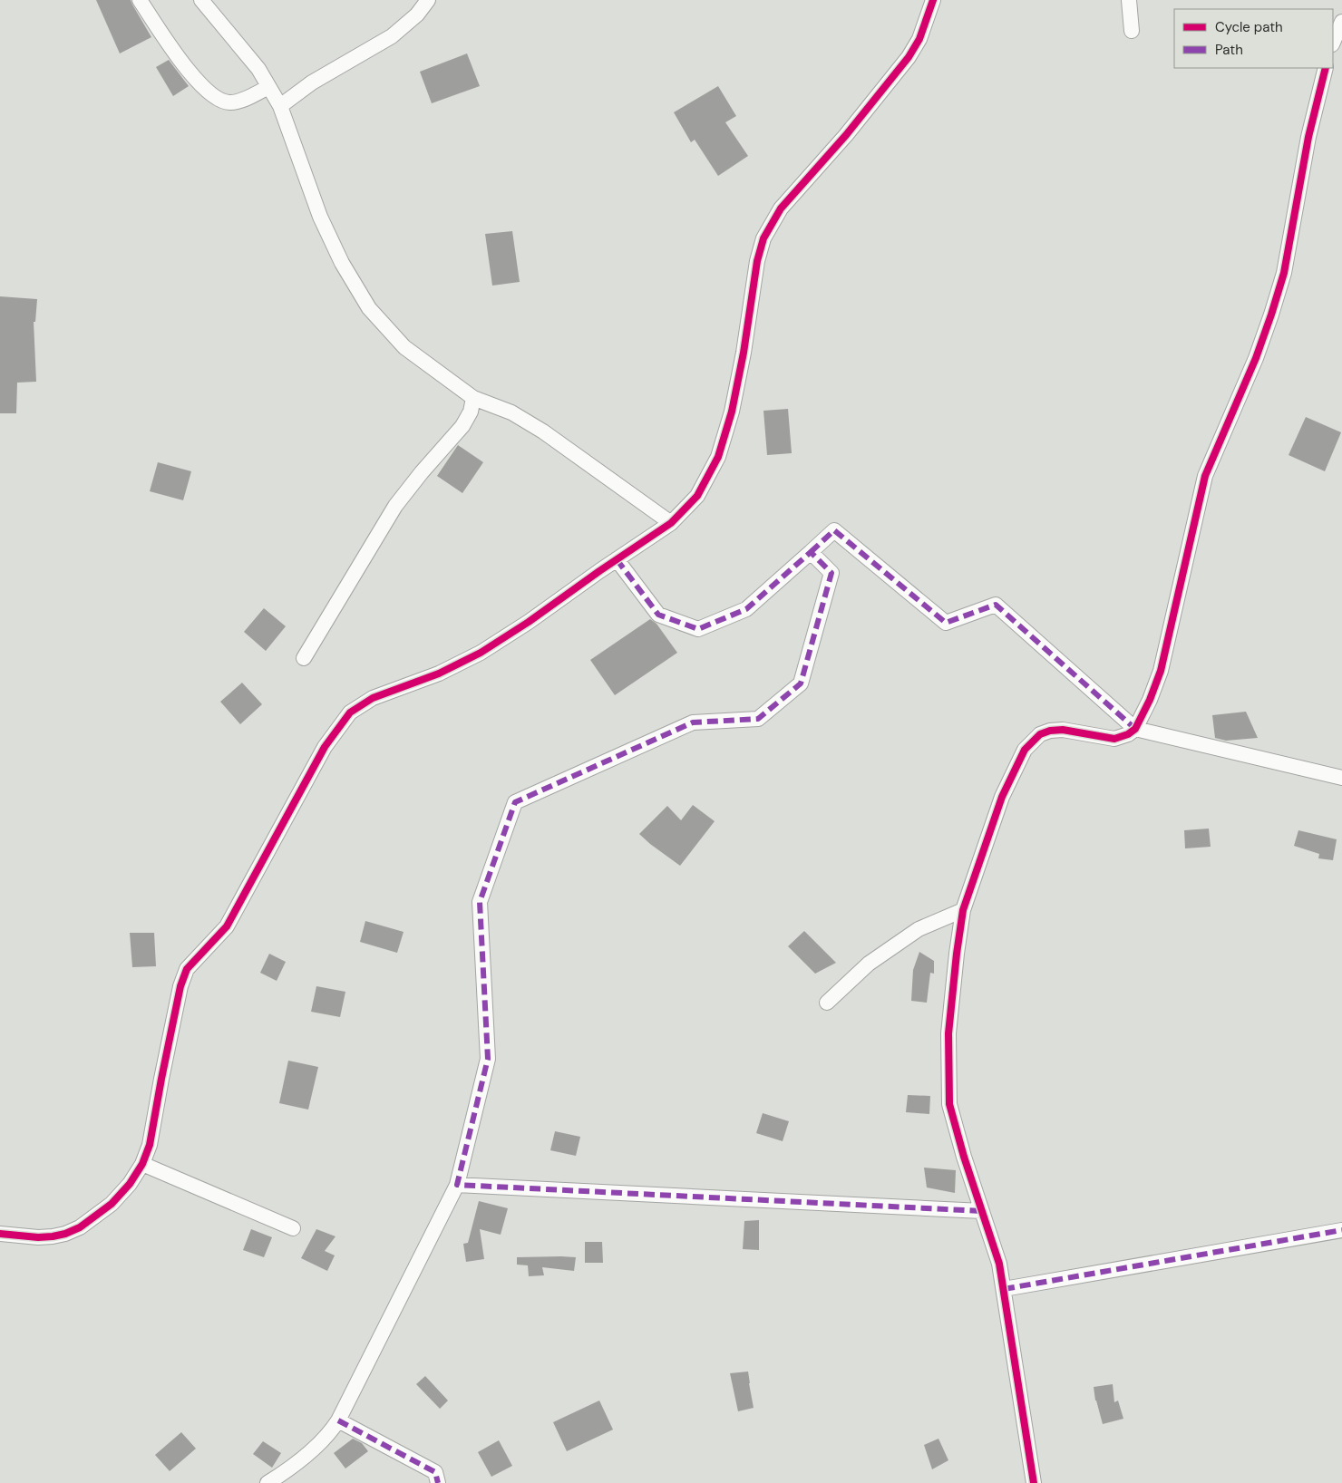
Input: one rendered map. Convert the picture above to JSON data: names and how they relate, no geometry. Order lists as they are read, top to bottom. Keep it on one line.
{"legend":["Cycle path","Path"]}
